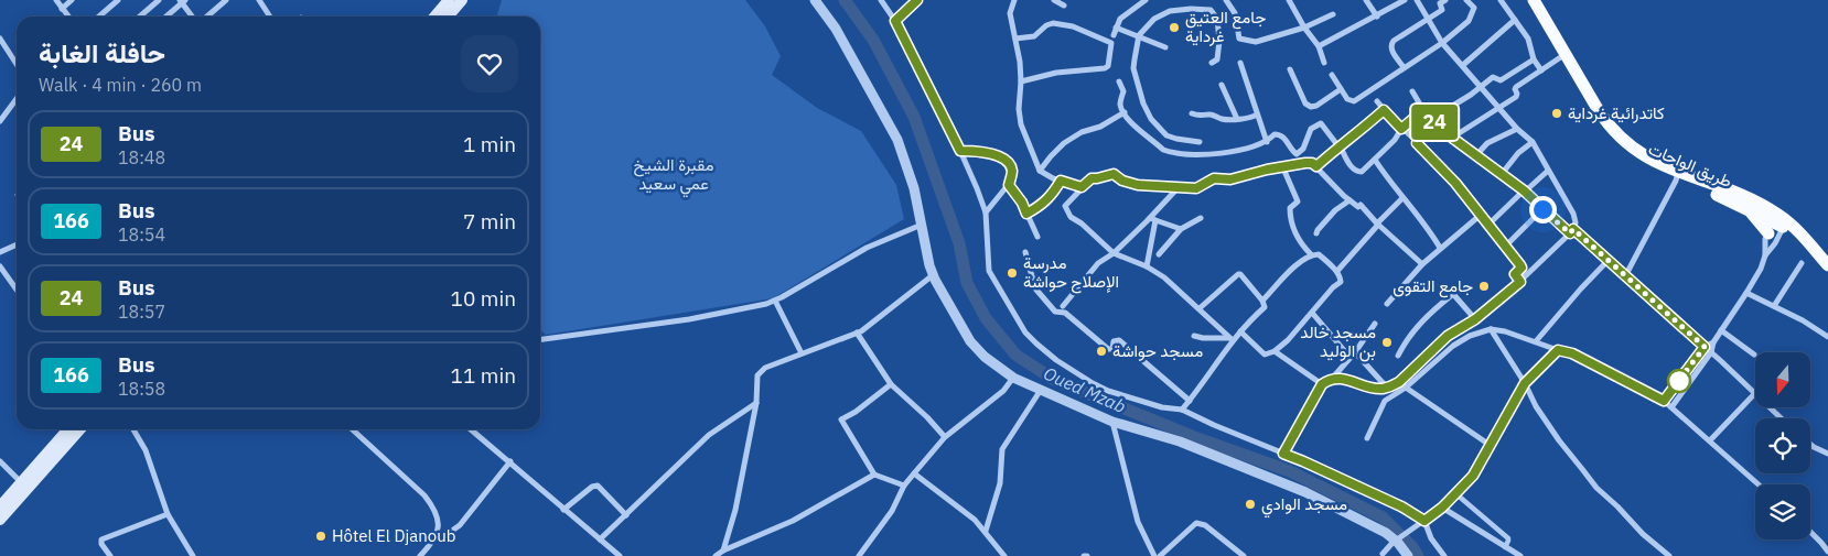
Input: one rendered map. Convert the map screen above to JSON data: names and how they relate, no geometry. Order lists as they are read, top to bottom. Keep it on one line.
{"streets":{"main road":["طريق الواحات"]},"water":["Oued Mzab"],"parks":["مقبرة الشيخ عمي سعيد"],"places":["جامع العتيق غرداية","كاتدرائية غرداية","مدرسة الإصلاح حواشة","جامع التقوى","مسجد خالد بن الوليد","مسجد حواشة","مسجد الوادي","Hôtel El Djanoub"],"lines":["bus line 24"],"north":"bottom","page":{"on_map":"24","heading":["حافلة الغابة","Walk · 4 min · 260 m"],"list":[{"mark":"24","name":"Bus","note":"18:48","value":"1 min"},{"mark":"166","name":"Bus","note":"18:54","value":"7 min"},{"mark":"24","name":"Bus","note":"18:57","value":"10 min"},{"mark":"166","name":"Bus","note":"18:58","value":"11 min"}]}}
